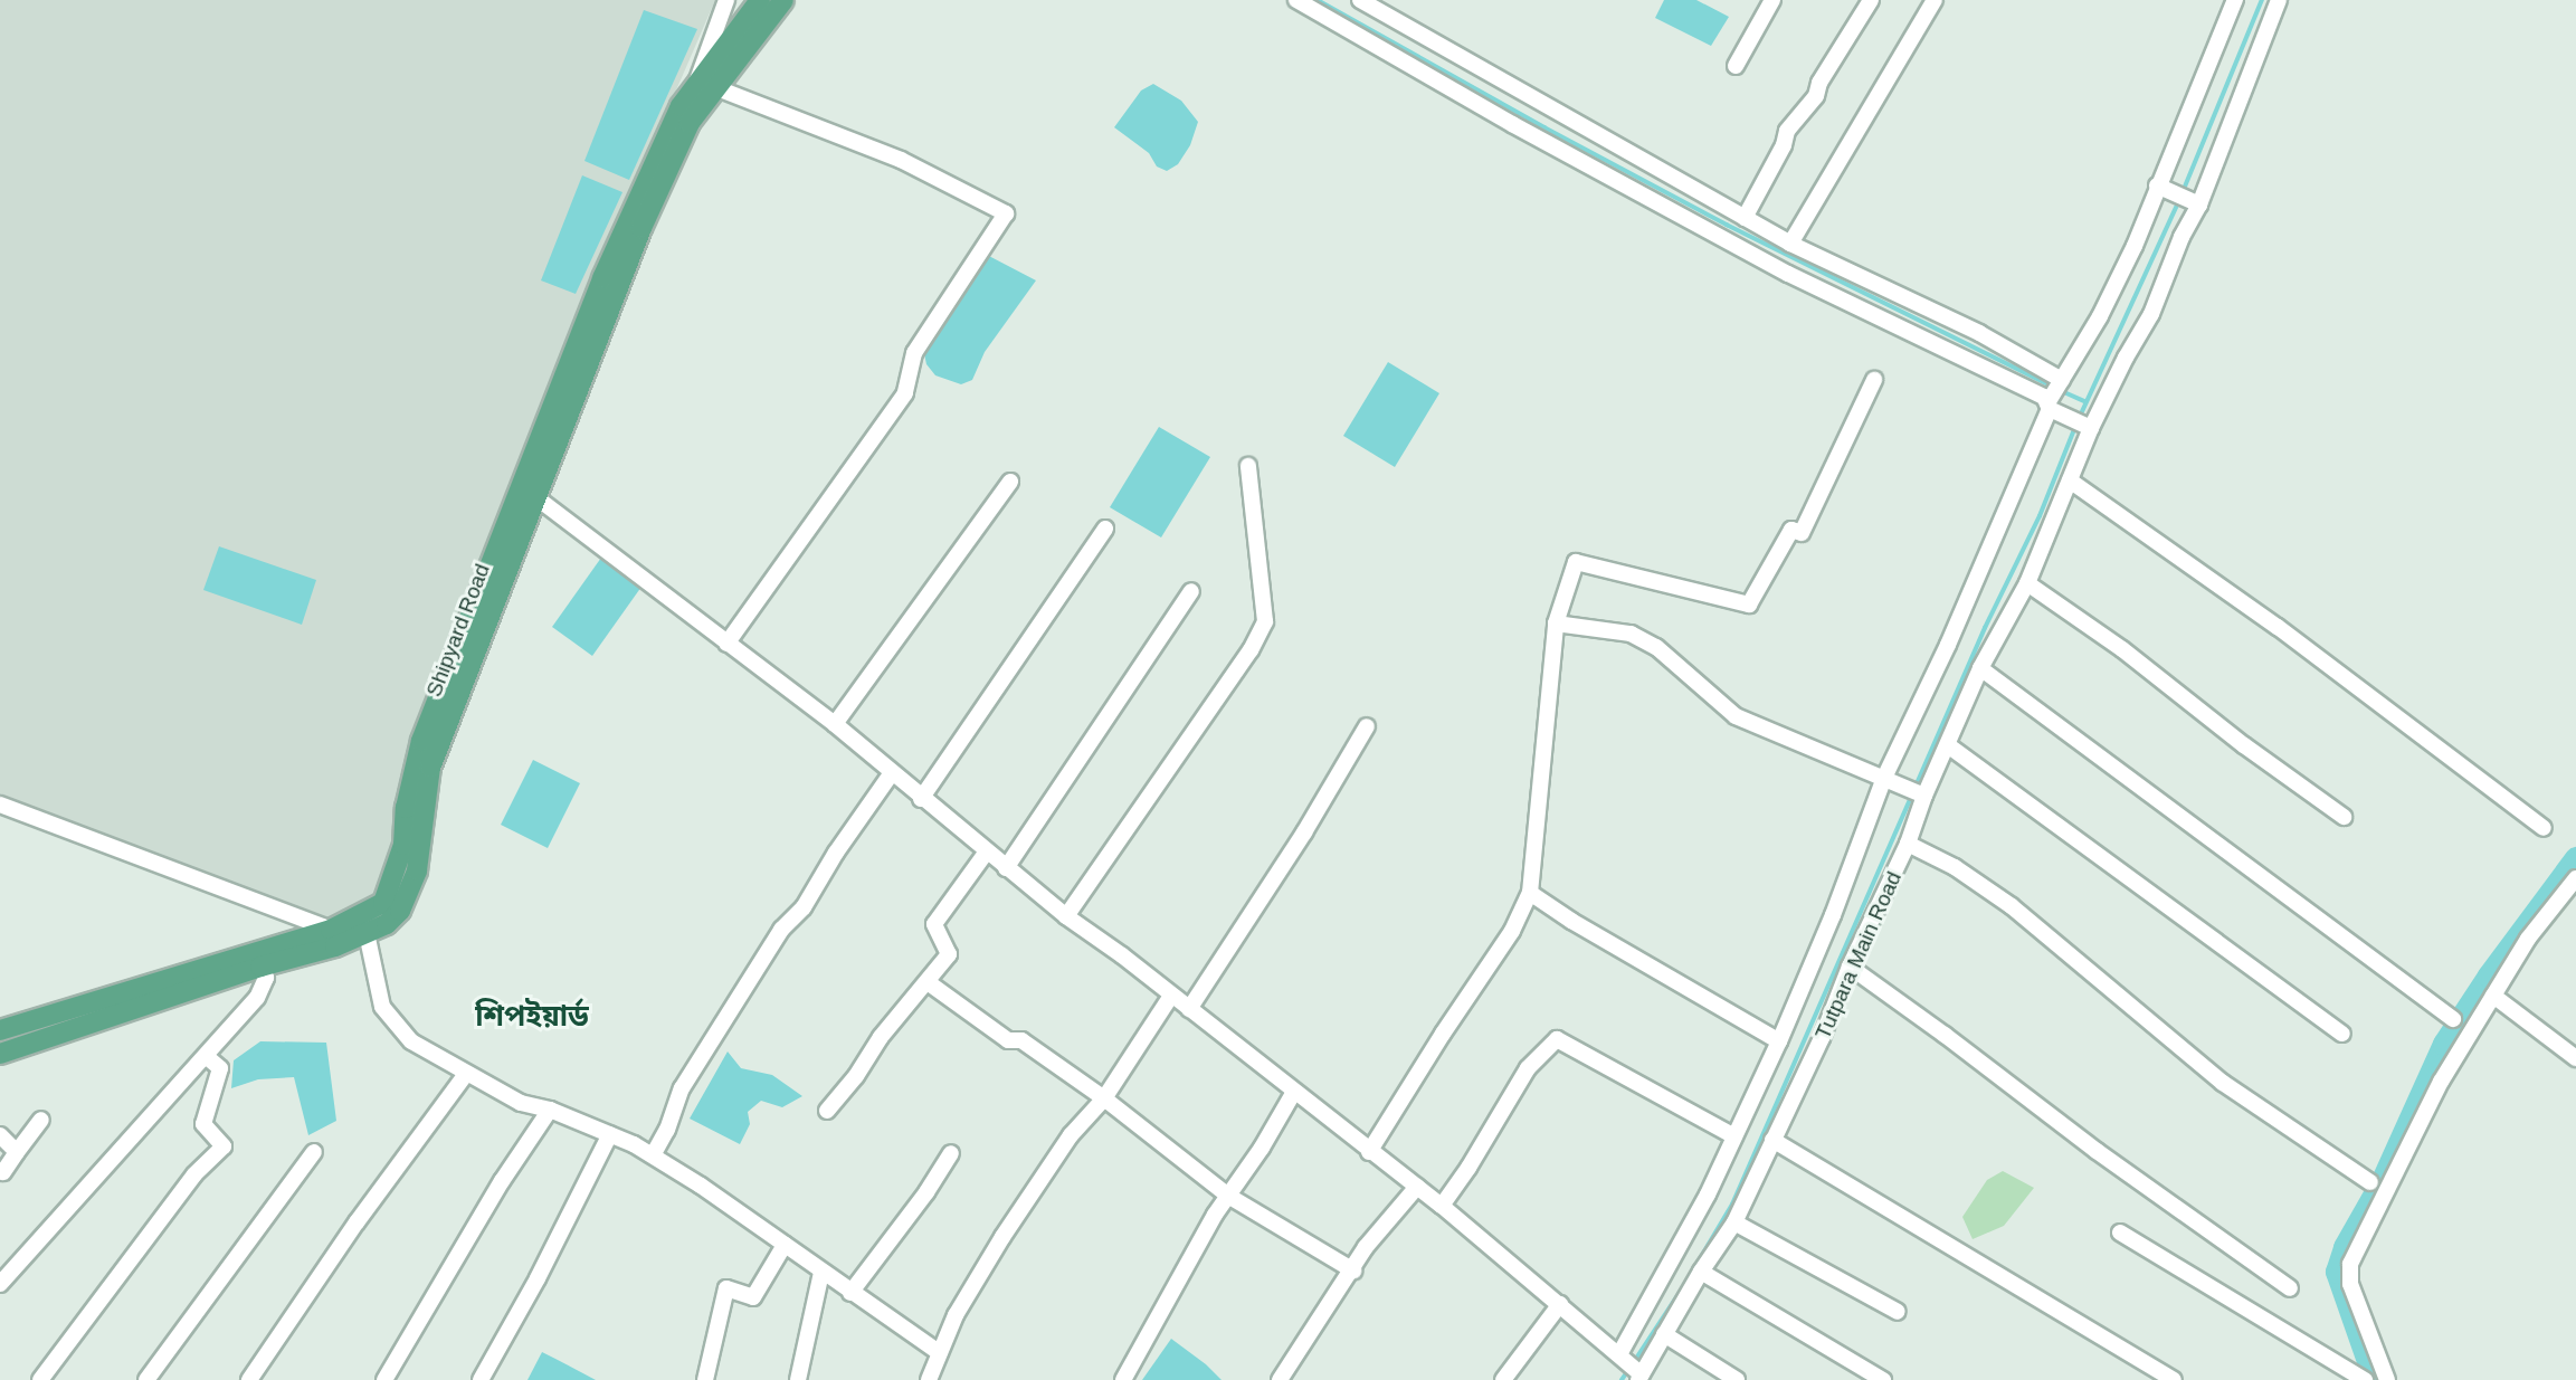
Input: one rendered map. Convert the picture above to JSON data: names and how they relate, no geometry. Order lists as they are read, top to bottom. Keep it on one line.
{"streets":{"main road":["Shipyard Road"],"street":["Tutpara Main Road"]},"districts":["শিপইয়ার্ড"]}
